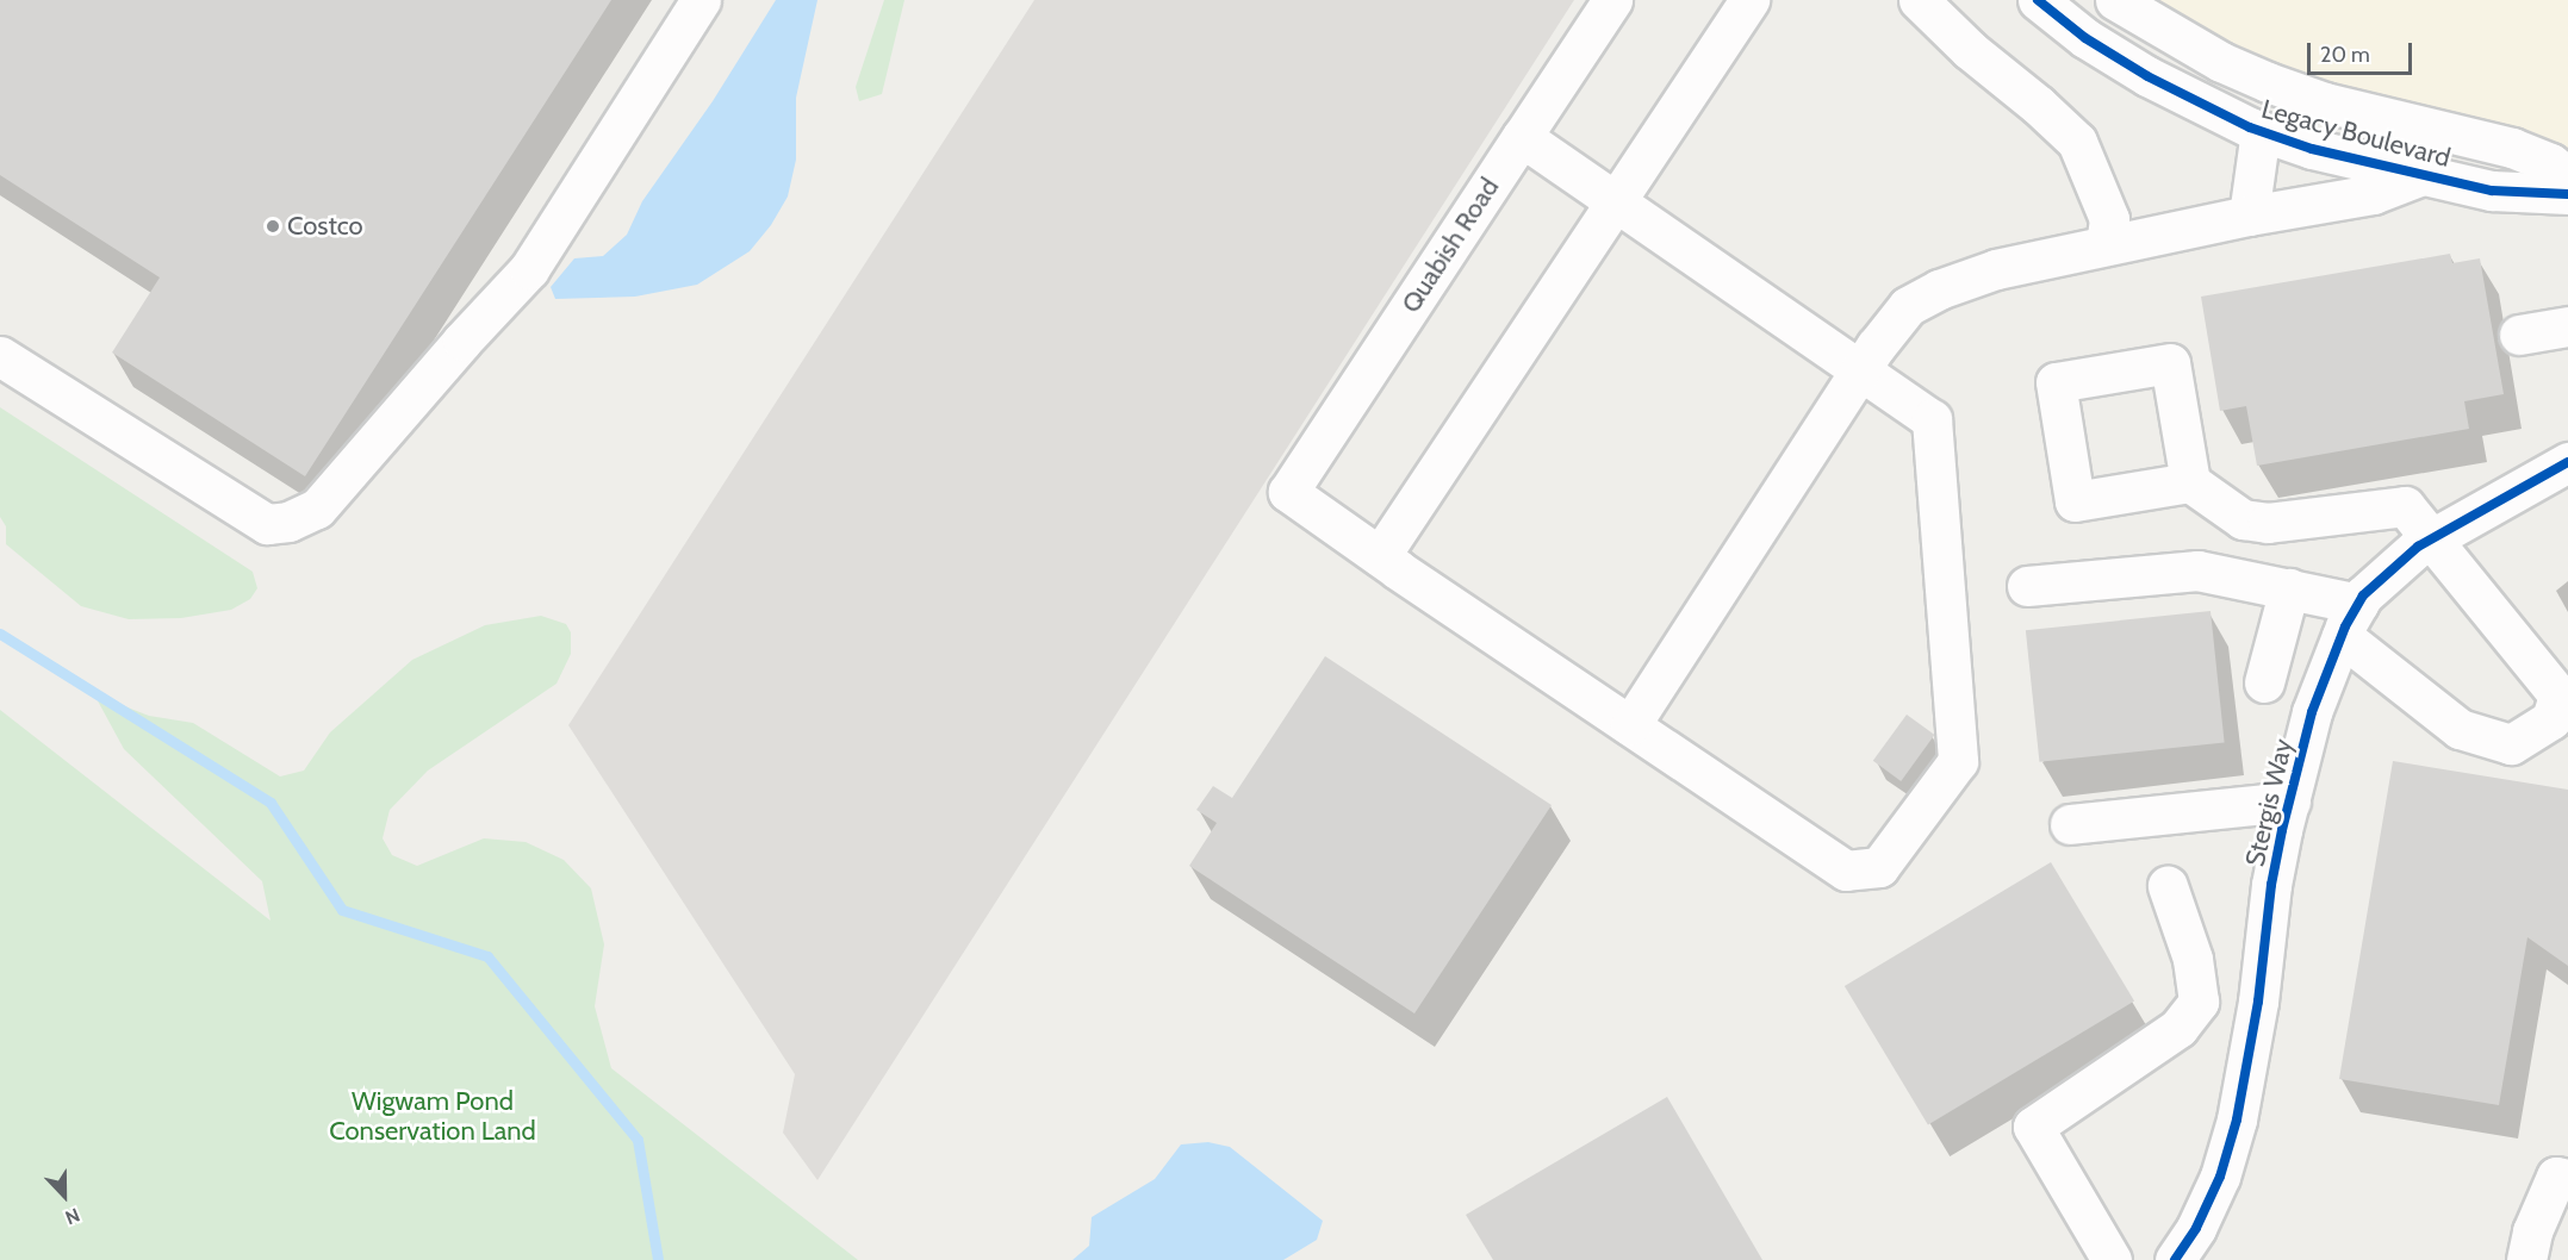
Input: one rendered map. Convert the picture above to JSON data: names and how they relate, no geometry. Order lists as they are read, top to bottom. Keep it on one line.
{"streets":{"street":["Legacy Boulevard","Quabish Road","Stergis Way"]},"parks":["Wigwam Pond Conservation Land"],"places":["Costco"],"scale_bar":"20 m","north":"bottom"}
